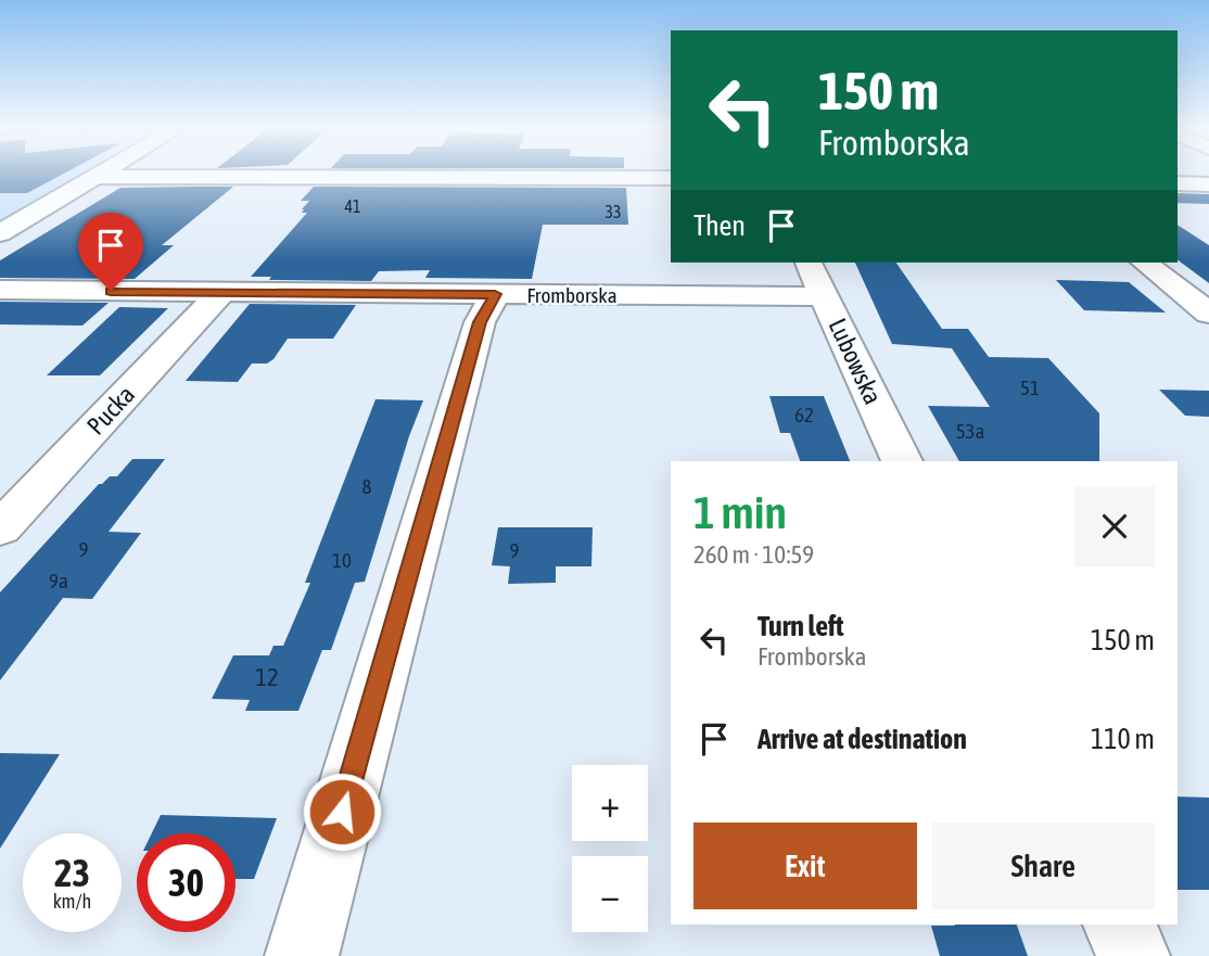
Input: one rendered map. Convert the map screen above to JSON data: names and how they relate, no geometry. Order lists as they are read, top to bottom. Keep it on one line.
{"streets":{"street":["Fromborska","Lubowska","Pucka"]},"crossings":[["Fromborska","Lubowska"],["Fromborska","Pucka"]],"house_numbers":["41","33","51","62","53a","8","9","9","10","9a","12"],"page":{"turn":["150 m","Fromborska"],"then":"Then","heading":["1 min","260 m · 10:59"],"list":[{"name":"Turn left","note":"Fromborska","value":"150 m"},{"name":"Arrive at destination","value":"110 m"}],"map_buttons":["+","−"],"buttons":["Exit","Share"],"speed":"23 km/h","limit":"30"}}
